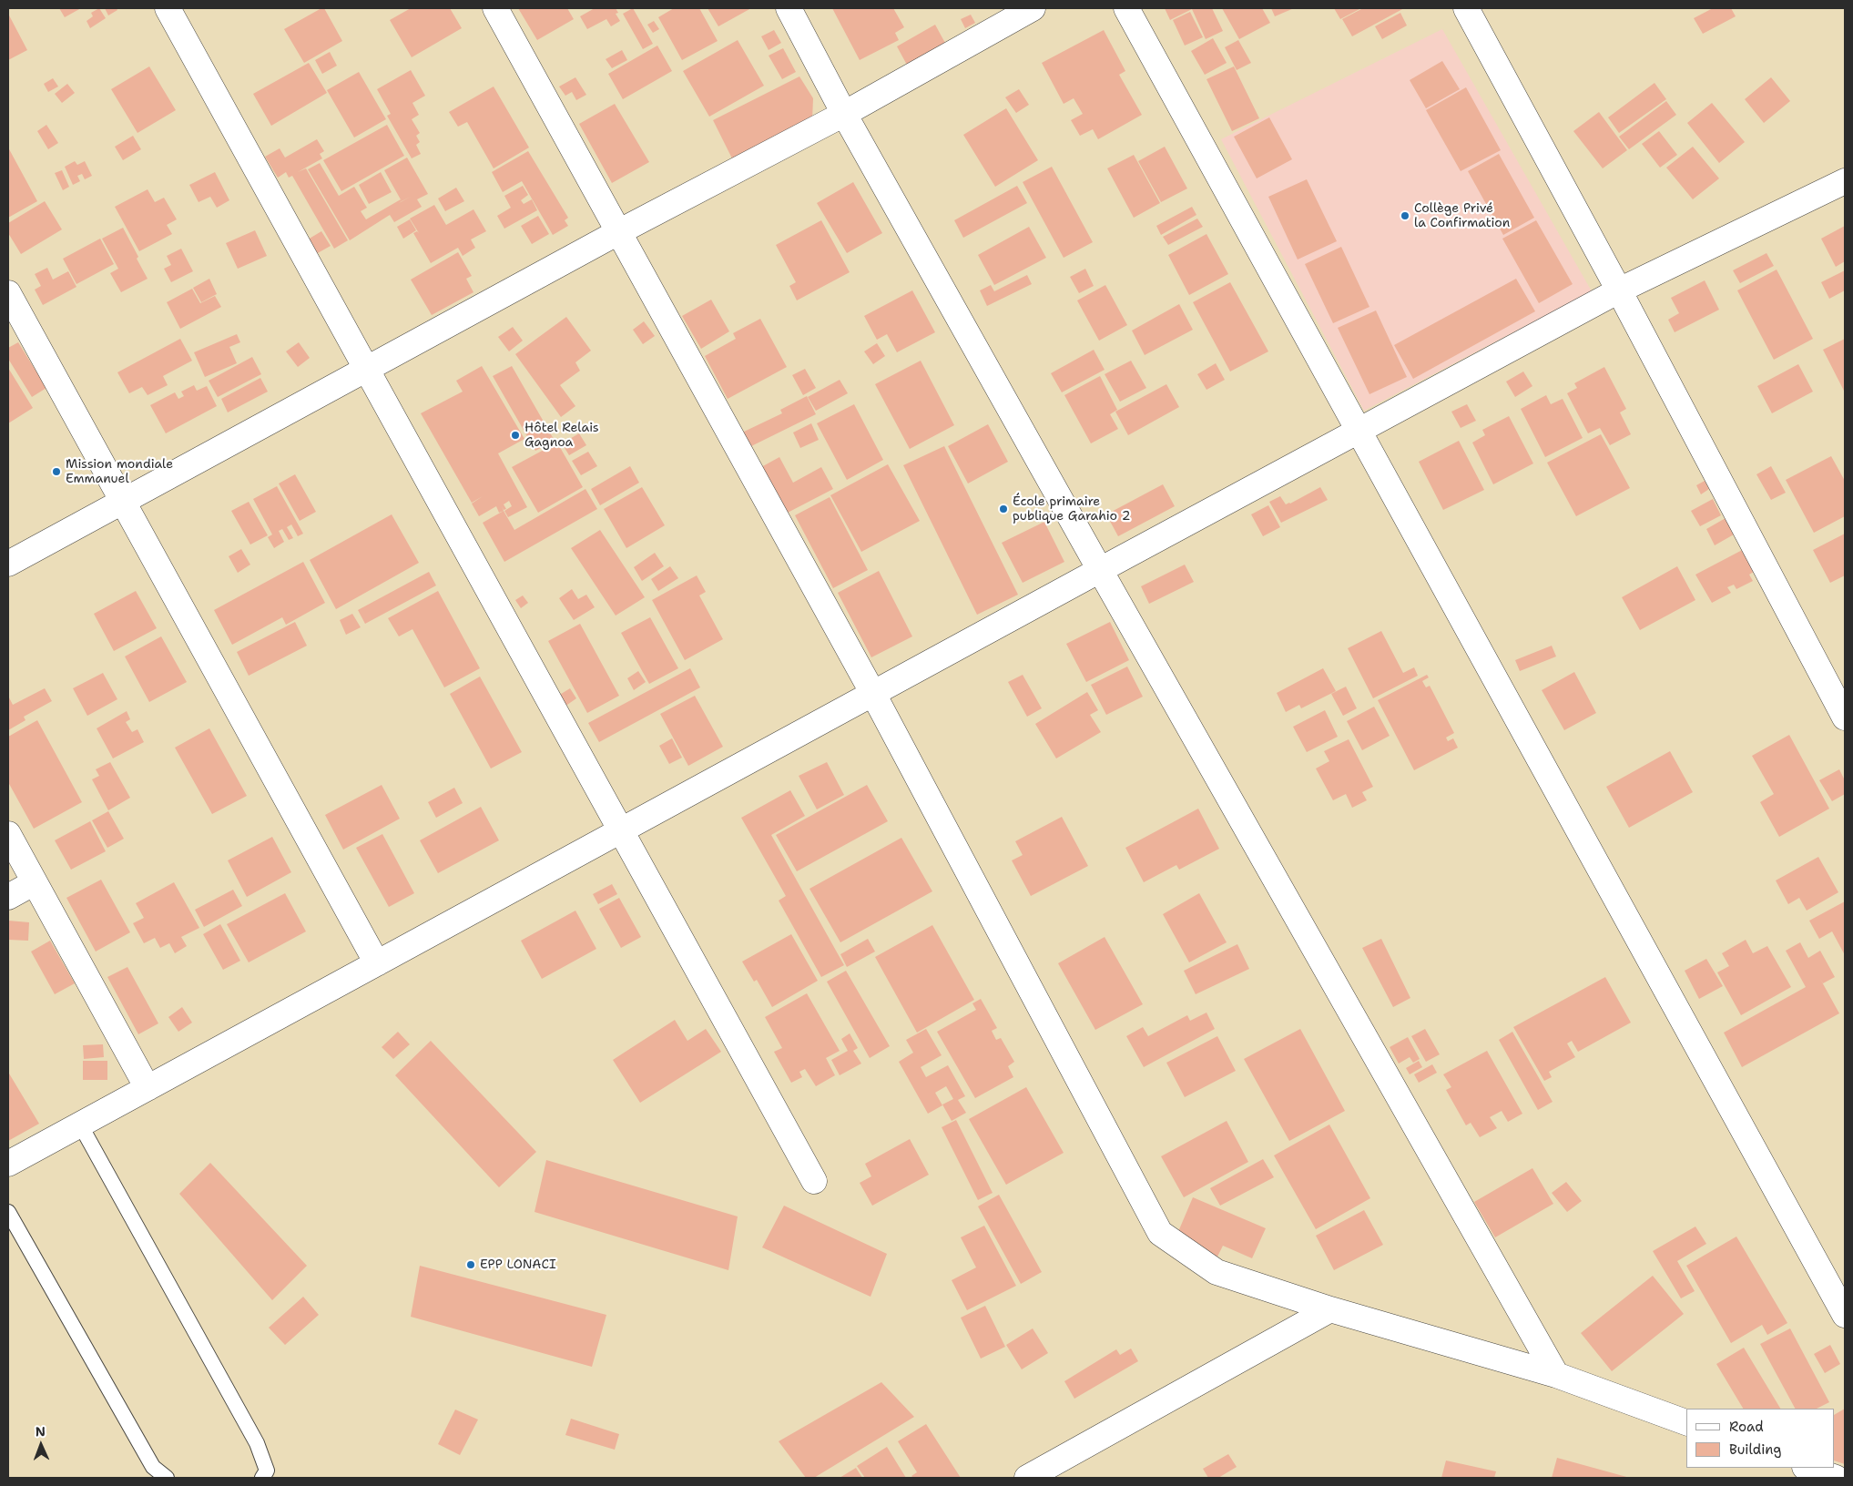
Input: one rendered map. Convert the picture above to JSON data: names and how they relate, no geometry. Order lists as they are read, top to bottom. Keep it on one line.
{"places":["Collège Privé la Confirmation","Hôtel Relais Gagnoa","Mission mondiale Emmanuel","École primaire publique Garahio 2","EPP LONACI"],"legend":["Road","Building"],"north":"top"}
